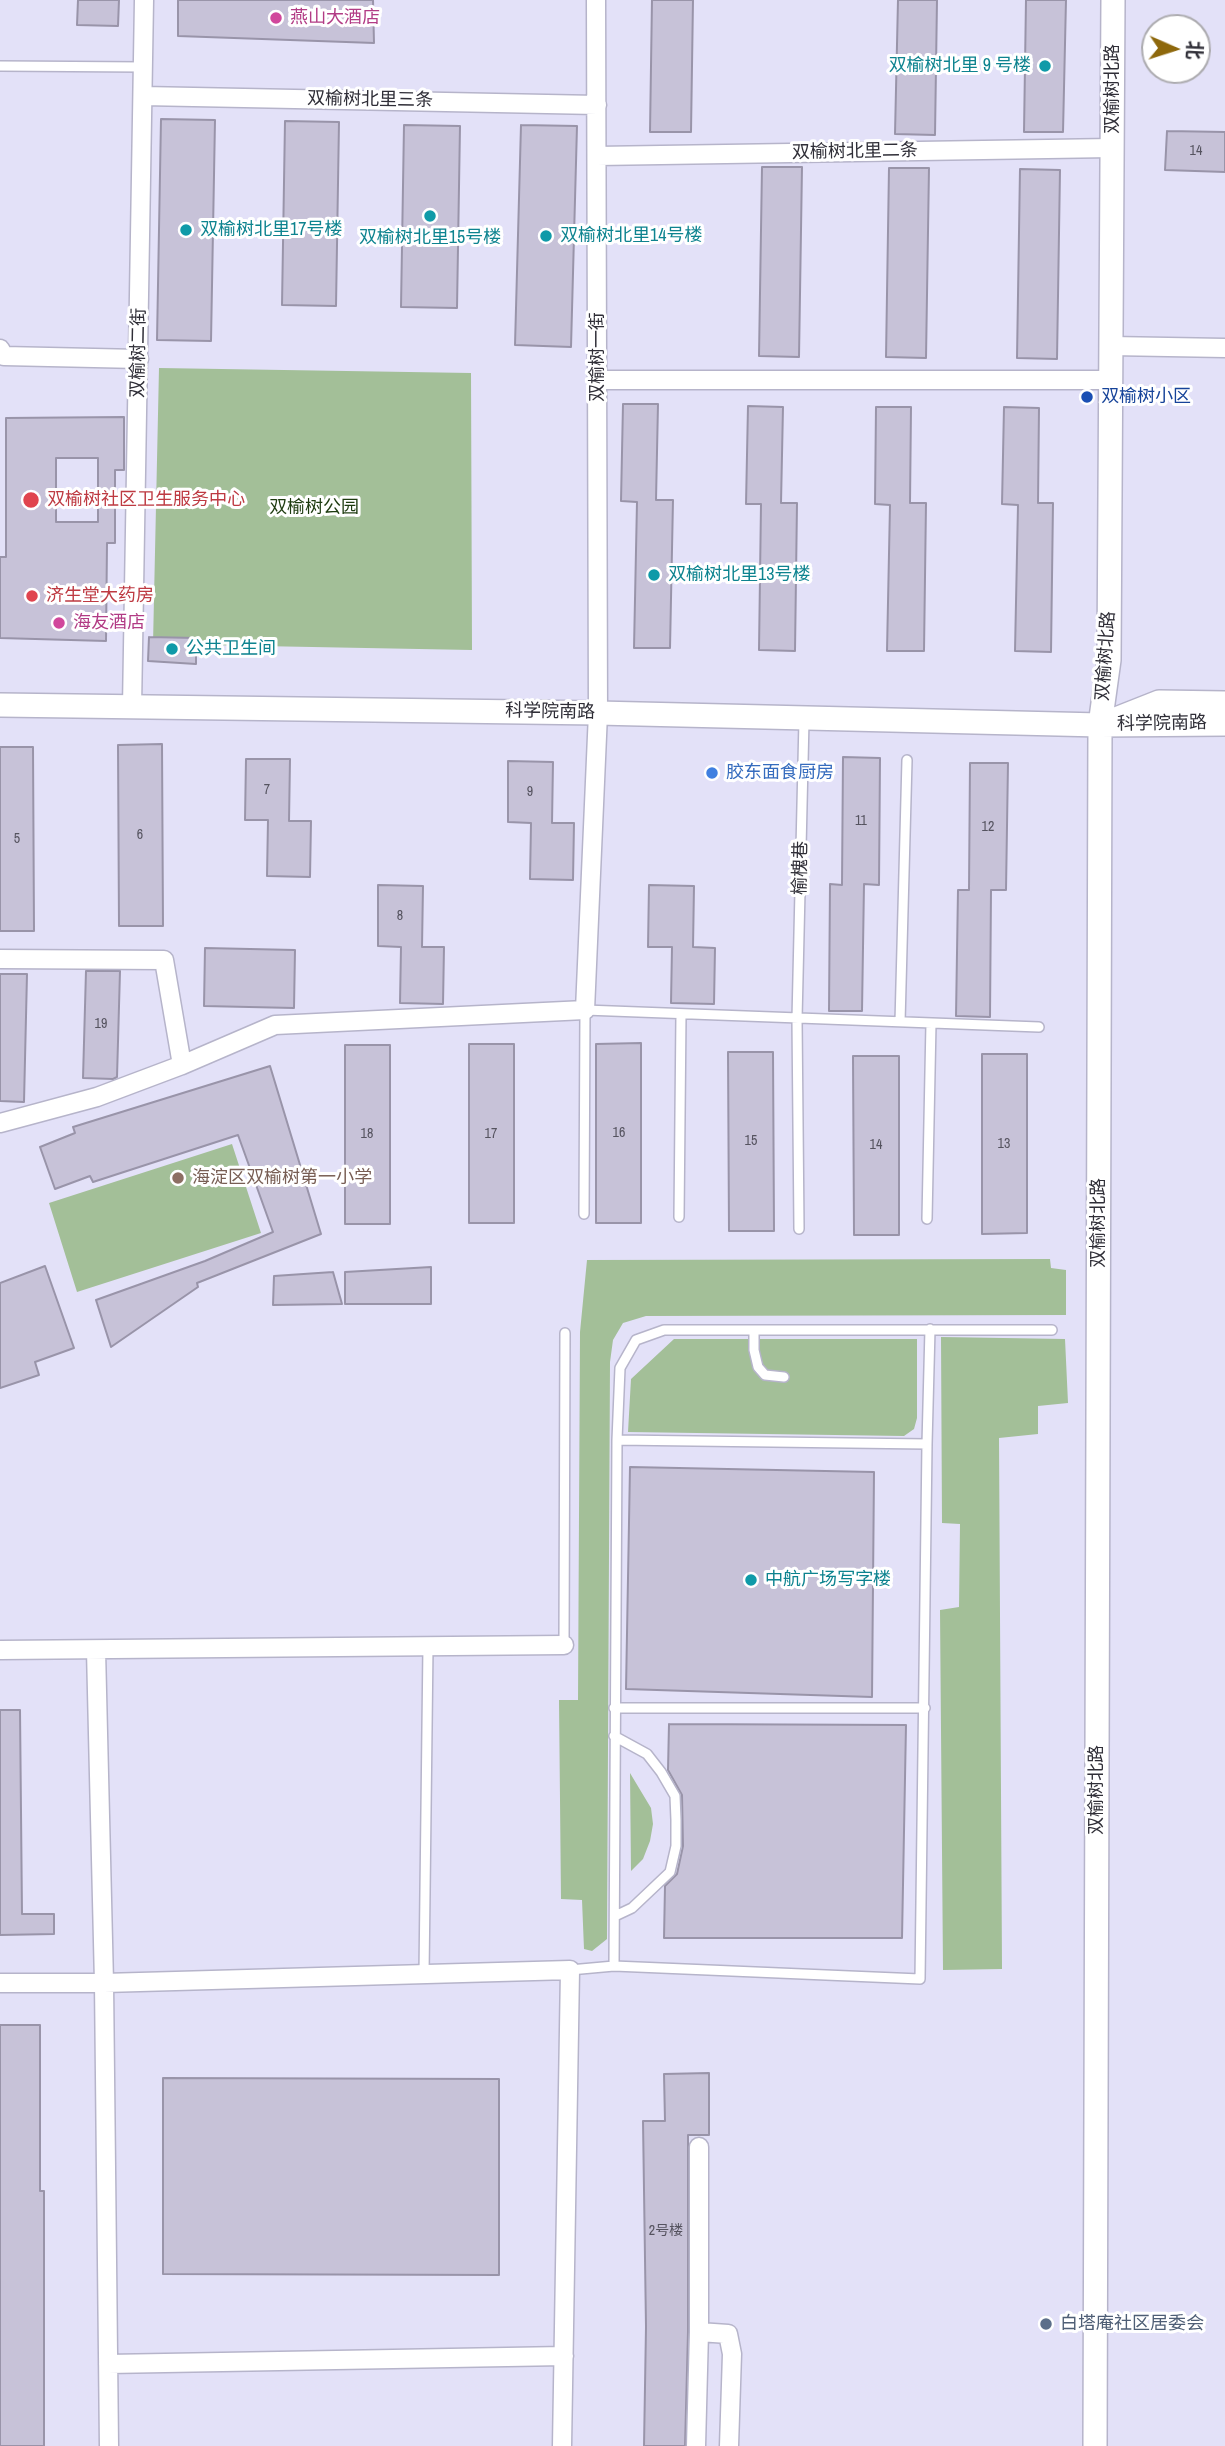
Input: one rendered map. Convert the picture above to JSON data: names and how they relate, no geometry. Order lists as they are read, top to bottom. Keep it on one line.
{"streets":{"street":["双榆树北路","双榆树北里三条","双榆树北里二条","双榆树二街","双榆树一街","科学院南路"],"lane":["榆槐巷"]},"crossings":[["双榆树北路","双榆树北里二条"],["双榆树北路","科学院南路"],["双榆树北里三条","双榆树二街"],["双榆树北里三条","双榆树一街"],["双榆树北里二条","双榆树一街"],["双榆树二街","科学院南路"],["双榆树一街","科学院南路"],["科学院南路","榆槐巷"]],"parks":["双榆树公园"],"places":["燕山大酒店","双榆树北里 9 号楼","双榆树北里15号楼","双榆树北里17号楼","双榆树北里14号楼","双榆树小区","双榆树社区卫生服务中心","双榆树北里13号楼","济生堂大药房","海友酒店","公共卫生间","胶东面食厨房","海淀区双榆树第一小学","中航广场写字楼","白塔庵社区居委会"],"house_numbers":["14","7","9","11","12","6","5","8","19","16","18","17","15","13","14","2号楼"],"north":"right"}
